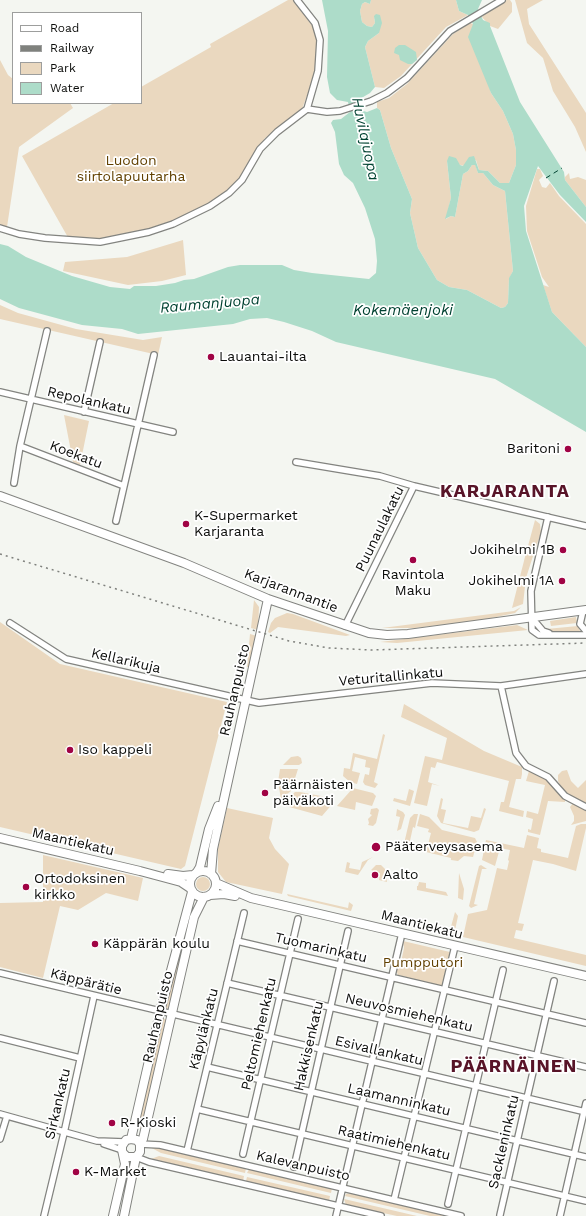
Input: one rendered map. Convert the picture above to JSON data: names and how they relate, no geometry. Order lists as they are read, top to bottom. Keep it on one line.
{"streets":{"main road":["Karjarannantie","Rauhanpuisto","Maantiekatu"],"street":["Repolankatu","Koekatu","Puunaulakatu","Kellarikuja","Veturitallinkatu","Tuomarinkatu","Käppärätie","Neuvosmiehenkatu","Käpylänkatu","Peltomiehenkatu","Hakkisenkatu","Esivallankatu","Laamanninkatu","Sirkankatu","Sackleninkatu","Raatimiehenkatu","Kalevanpuisto"]},"crossings":[["Puunaulakatu","Karjarannantie"],["Karjarannantie","Rauhanpuisto"],["Kellarikuja","Veturitallinkatu"],["Kellarikuja","Rauhanpuisto"],["Veturitallinkatu","Rauhanpuisto"],["Rauhanpuisto","Maantiekatu"],["Rauhanpuisto","Käppärätie"],["Rauhanpuisto","Esivallankatu"],["Rauhanpuisto","Kalevanpuisto"],["Tuomarinkatu","Käpylänkatu"],["Tuomarinkatu","Peltomiehenkatu"],["Tuomarinkatu","Hakkisenkatu"],["Tuomarinkatu","Sackleninkatu"],["Käppärätie","Esivallankatu"],["Käppärätie","Sirkankatu"],["Neuvosmiehenkatu","Käpylänkatu"],["Neuvosmiehenkatu","Peltomiehenkatu"],["Neuvosmiehenkatu","Hakkisenkatu"],["Neuvosmiehenkatu","Sackleninkatu"],["Käpylänkatu","Esivallankatu"],["Käpylänkatu","Laamanninkatu"],["Käpylänkatu","Raatimiehenkatu"],["Käpylänkatu","Kalevanpuisto"],["Peltomiehenkatu","Esivallankatu"],["Peltomiehenkatu","Laamanninkatu"],["Peltomiehenkatu","Raatimiehenkatu"],["Hakkisenkatu","Esivallankatu"],["Hakkisenkatu","Laamanninkatu"],["Hakkisenkatu","Raatimiehenkatu"],["Esivallankatu","Sackleninkatu"],["Laamanninkatu","Sackleninkatu"],["Sackleninkatu","Raatimiehenkatu"]],"districts":["KARJARANTA","PÄÄRNÄINEN"],"water":["Huvilajuopa","Raumanjuopa","Kokemäenjoki"],"parks":["Luodon siirtolapuutarha","Pumpputori"],"places":["Lauantai-ilta","Baritoni","K-Supermarket Karjaranta","Jokihelmi 1B","Ravintola Maku","Jokihelmi 1A","Iso kappeli","Päärnäisten päiväkoti","Pääterveysasema","Aalto","Ortodoksinen kirkko","Käppärän koulu","R-Kioski","K-Market"],"legend":["Road","Railway","Park","Water"]}
